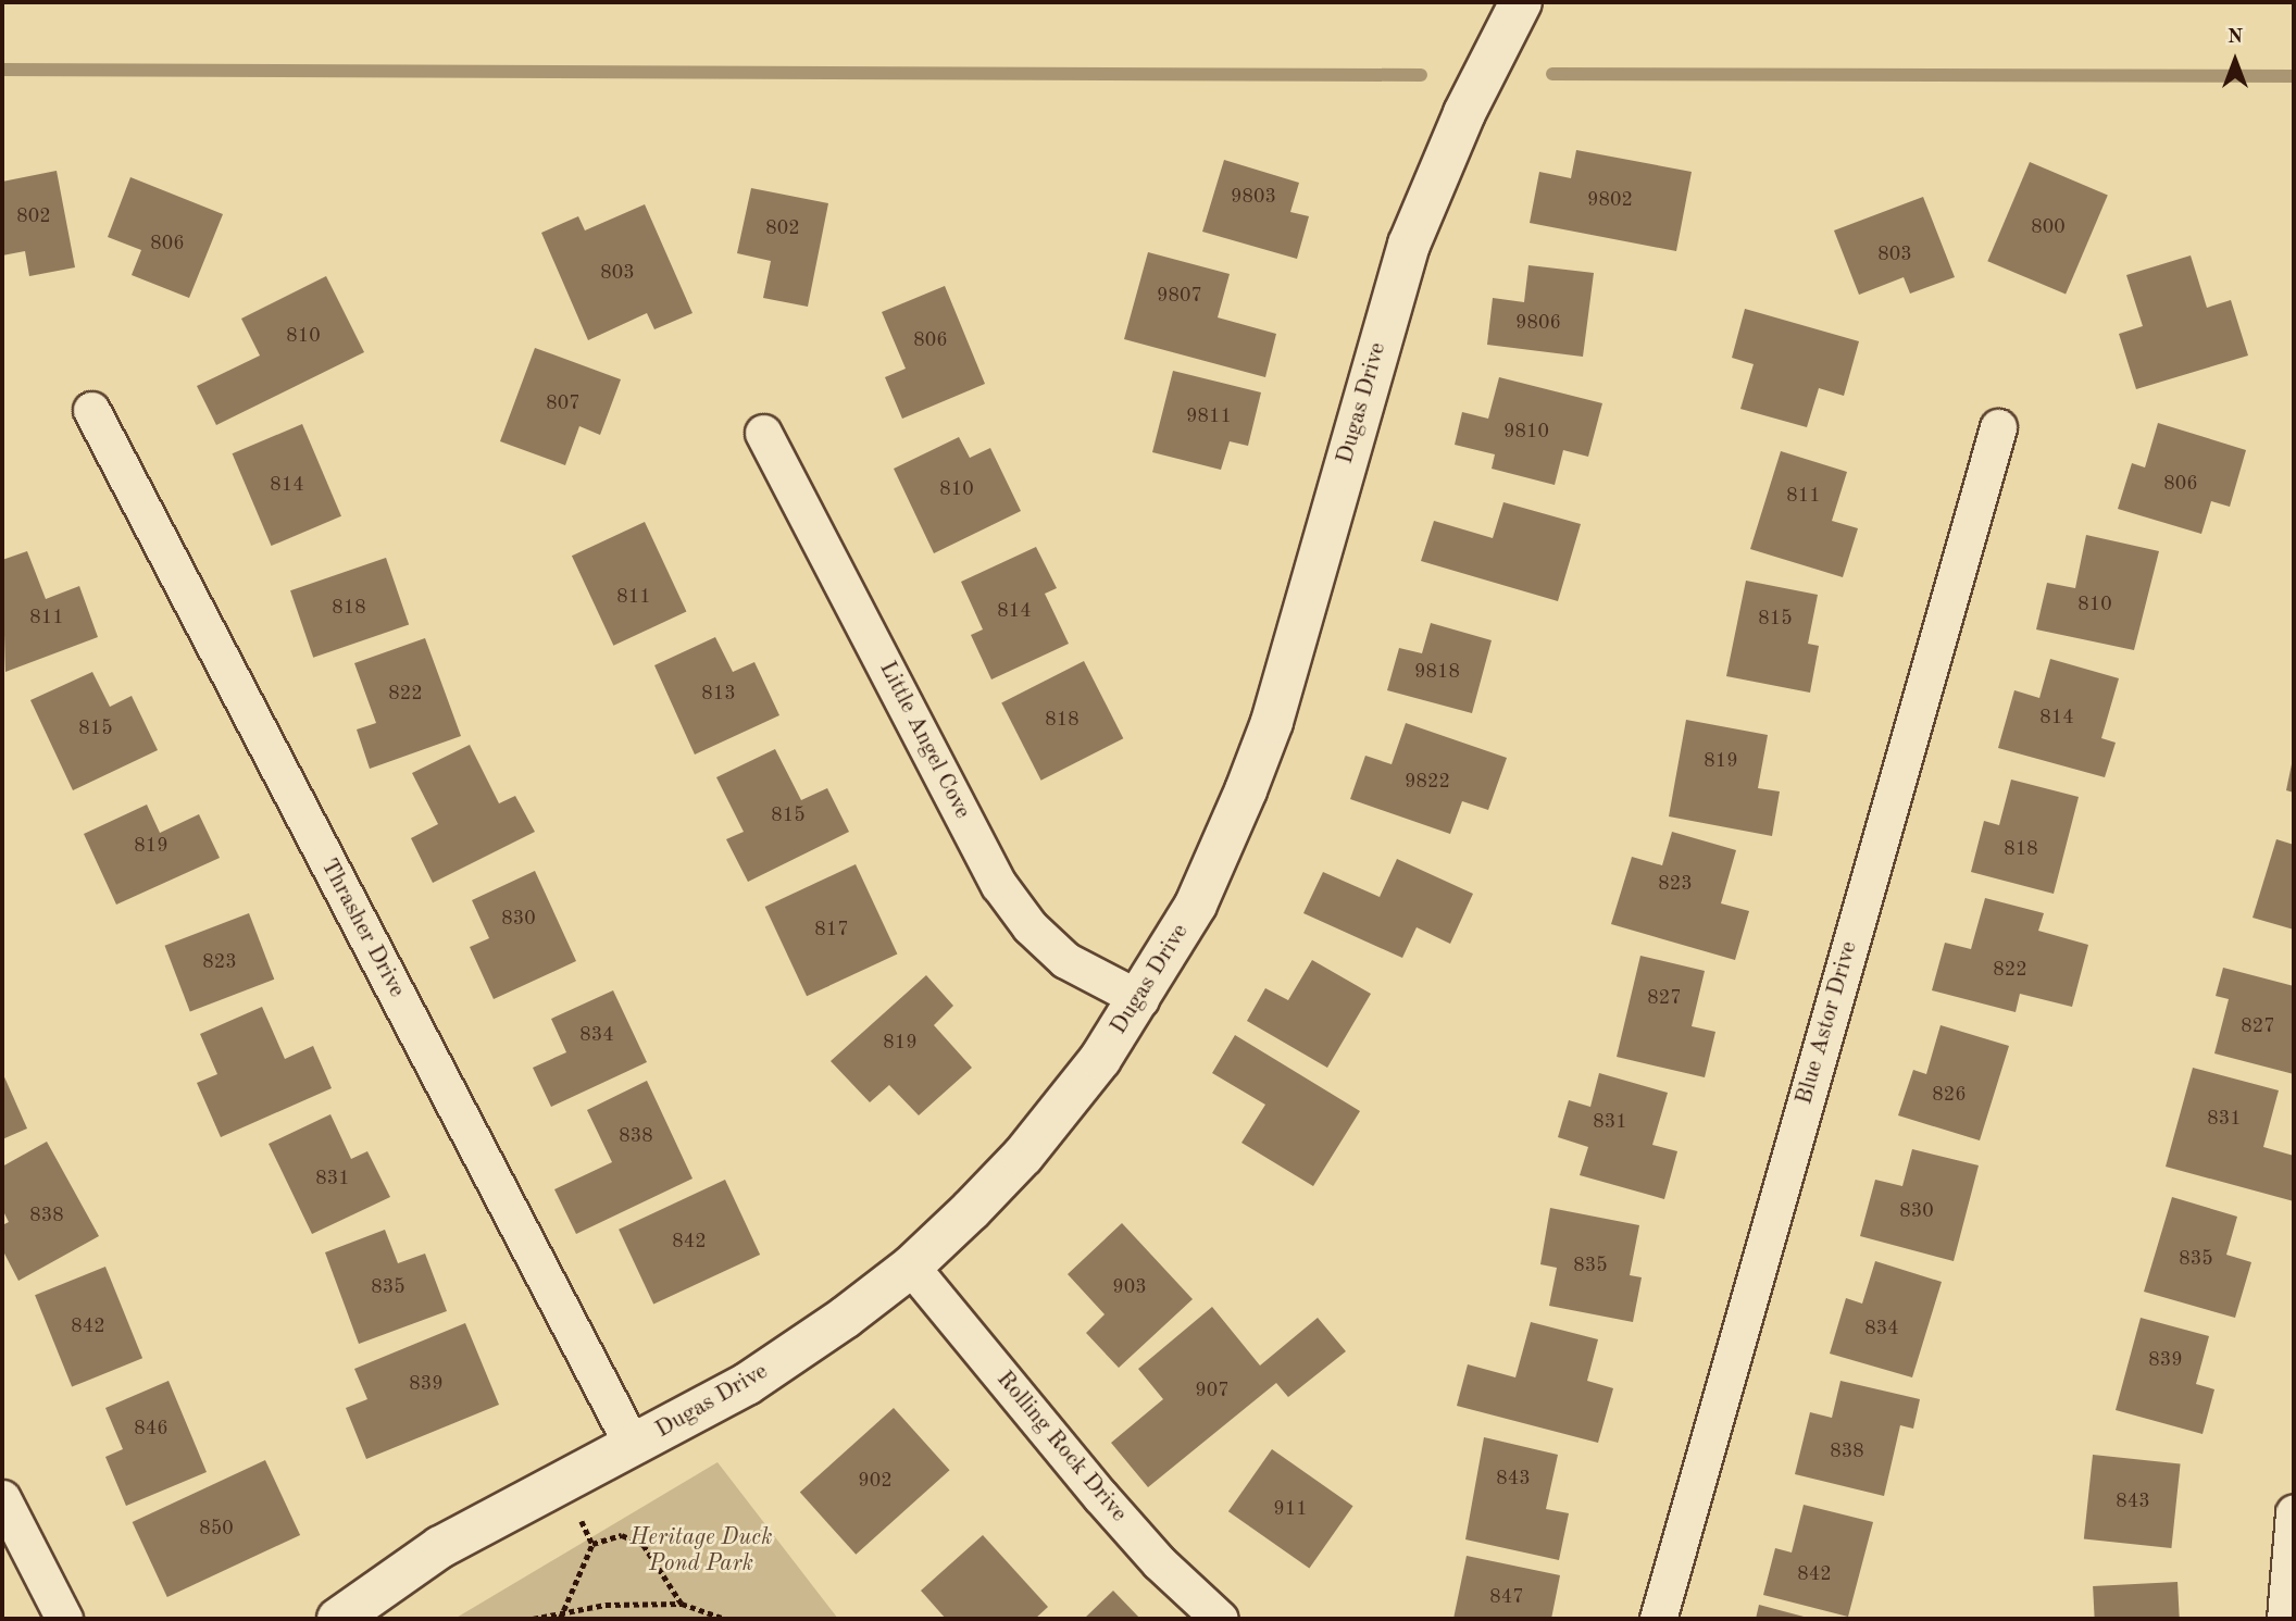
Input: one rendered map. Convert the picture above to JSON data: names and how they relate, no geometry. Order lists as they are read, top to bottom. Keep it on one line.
{"streets":{"street":["Dugas Drive","Little Angel Cove","Thrasher Drive","Blue Astor Drive","Rolling Rock Drive"]},"crossings":[["Dugas Drive","Little Angel Cove"],["Dugas Drive","Thrasher Drive"],["Dugas Drive","Rolling Rock Drive"]],"parks":["Heritage Duck Pond Park"],"house_numbers":["9803","9802","802","800","802","806","803","803","9807","9806","810","806","807","9811","9810","806","814","810","811","811","810","818","814","811","815","9818","822","813","814","818","815","819","9822","815","819","818","823","830","817","823","822","827","827","834","819","826","831","831","838","831","830","838","842","835","835","835","903","842","834","839","839","907","846","838","843","902","843","911","850","842","847"],"north":"top"}
